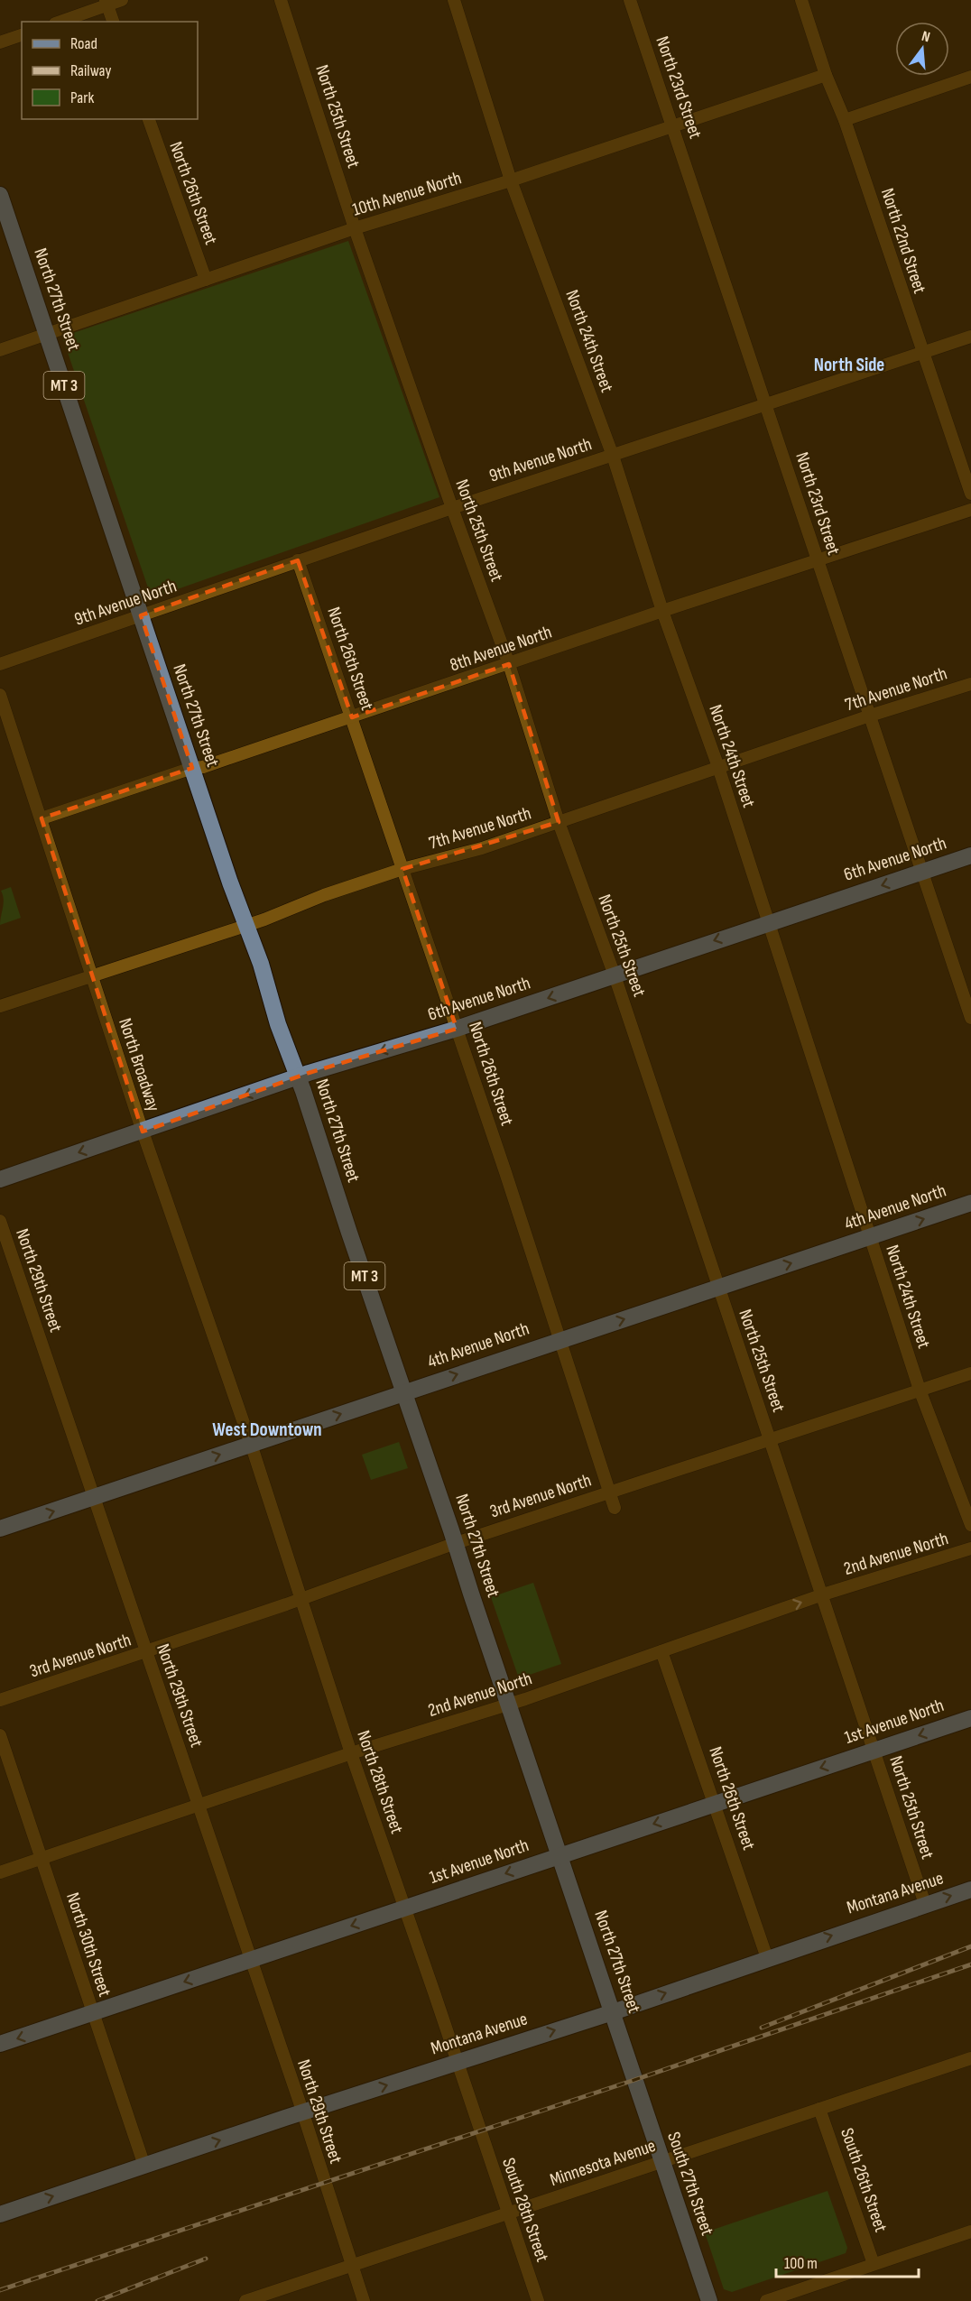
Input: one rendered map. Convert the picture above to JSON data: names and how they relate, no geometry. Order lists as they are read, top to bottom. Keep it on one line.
{"streets":{"main road":["North 27th Street","MT 3","6th Avenue North","4th Avenue North","1st Avenue North","Montana Avenue","South 27th Street"],"street":["North 23rd Street","North 25th Street","North 26th Street","10th Avenue North","North 22nd Street","North 24th Street","9th Avenue North","8th Avenue North","7th Avenue North","North Broadway","North 29th Street","3rd Avenue North","2nd Avenue North","North 28th Street","North 30th Street","Minnesota Avenue","South 26th Street","South 28th Street"]},"crossings":[["North 23rd Street","10th Avenue North"],["North 23rd Street","9th Avenue North"],["North 23rd Street","8th Avenue North"],["North 23rd Street","7th Avenue North"],["North 23rd Street","6th Avenue North"],["North 25th Street","10th Avenue North"],["North 25th Street","9th Avenue North"],["North 25th Street","8th Avenue North"],["North 25th Street","7th Avenue North"],["North 25th Street","6th Avenue North"],["North 25th Street","4th Avenue North"],["North 25th Street","3rd Avenue North"],["North 25th Street","2nd Avenue North"],["North 25th Street","1st Avenue North"],["North 25th Street","Montana Avenue"],["North 26th Street","10th Avenue North"],["North 26th Street","9th Avenue North"],["North 26th Street","8th Avenue North"],["North 26th Street","7th Avenue North"],["North 26th Street","6th Avenue North"],["North 26th Street","4th Avenue North"],["North 26th Street","3rd Avenue North"],["North 26th Street","2nd Avenue North"],["North 26th Street","1st Avenue North"],["North 26th Street","Montana Avenue"],["10th Avenue North","North 22nd Street"],["10th Avenue North","North 27th Street"],["10th Avenue North","North 24th Street"],["North 22nd Street","9th Avenue North"],["North 27th Street","9th Avenue North"],["North 27th Street","8th Avenue North"],["North 27th Street","7th Avenue North"],["North 27th Street","6th Avenue North"],["North 27th Street","4th Avenue North"],["North 27th Street","3rd Avenue North"],["North 27th Street","2nd Avenue North"],["North 27th Street","1st Avenue North"],["North 27th Street","Montana Avenue"],["North 27th Street","South 27th Street"],["North 24th Street","9th Avenue North"],["North 24th Street","8th Avenue North"],["North 24th Street","7th Avenue North"],["North 24th Street","6th Avenue North"],["North 24th Street","4th Avenue North"],["North 24th Street","3rd Avenue North"],["8th Avenue North","North Broadway"],["7th Avenue North","North Broadway"],["6th Avenue North","North Broadway"],["North Broadway","4th Avenue North"],["North Broadway","North 28th Street"],["4th Avenue North","North 29th Street"],["4th Avenue North","North 28th Street"],["North 29th Street","3rd Avenue North"],["North 29th Street","2nd Avenue North"],["North 29th Street","1st Avenue North"],["North 29th Street","Montana Avenue"],["North 29th Street","Minnesota Avenue"],["3rd Avenue North","North 28th Street"],["2nd Avenue North","North 28th Street"],["2nd Avenue North","North 30th Street"],["1st Avenue North","North 28th Street"],["1st Avenue North","North 30th Street"],["North 28th Street","Montana Avenue"],["North 28th Street","South 28th Street"],["Montana Avenue","North 30th Street"],["Minnesota Avenue","South 26th Street"],["Minnesota Avenue","South 27th Street"],["Minnesota Avenue","South 28th Street"]],"one_way":["6th Avenue North","4th Avenue North","1st Avenue North","Montana Avenue"],"districts":["North Side","West Downtown"],"legend":["Road","Railway","Park"],"scale_bar":"100 m","north":"top"}
